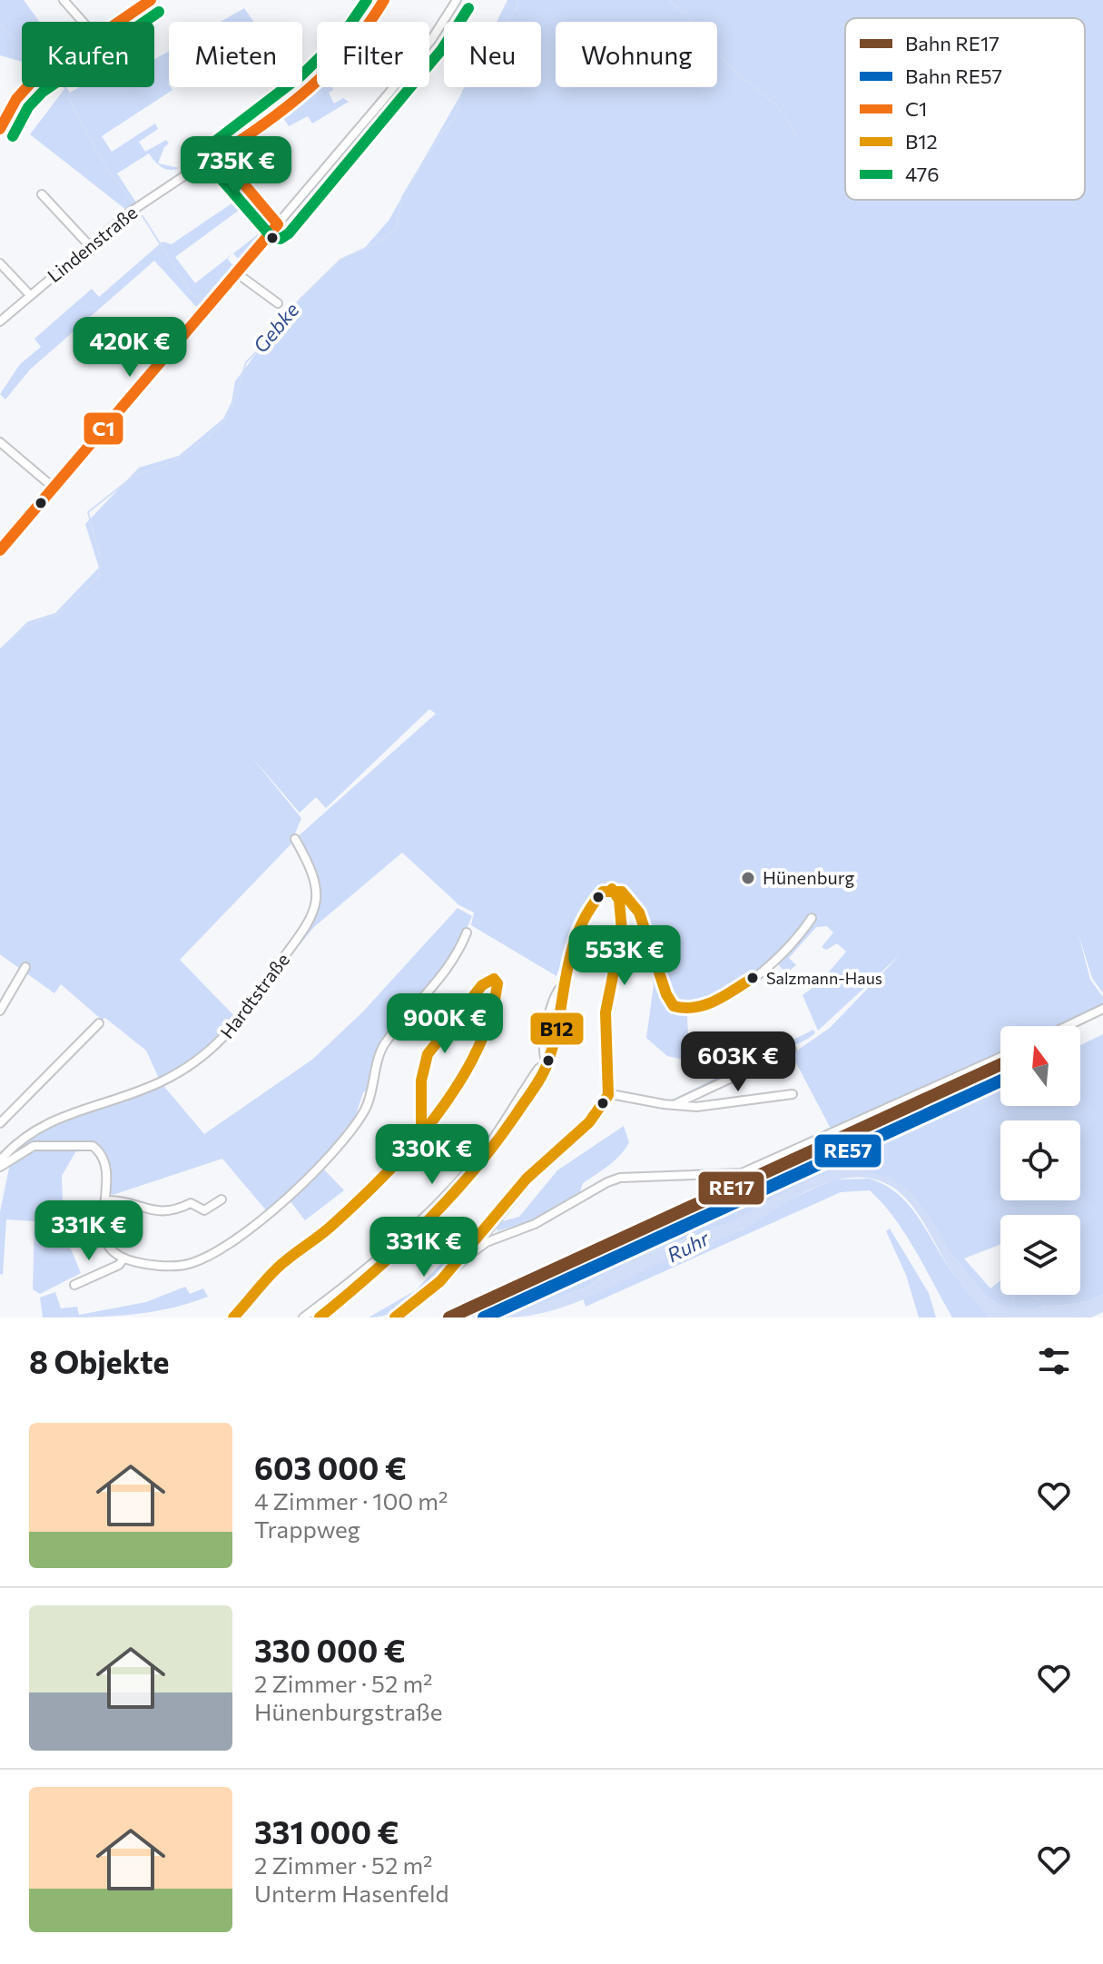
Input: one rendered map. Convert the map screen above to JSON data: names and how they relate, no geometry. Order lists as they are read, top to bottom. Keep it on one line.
{"streets":{"street":["Lindenstraße","Hardtstraße"]},"water":["Gebke","Ruhr"],"places":["Hünenburg","Salzmann-Haus"],"lines":["transit line C1","transit line 476","transit line B12","rail line RE17","rail line RE57"],"legend":["Bahn RE17","Bahn RE57","C1","B12","476"],"north":"top","page":{"chip":["Kaufen","Mieten","Filter","Neu","Wohnung"],"price":["735K €","420K €","553K €","900K €","603K €","330K €","331K €","331K €"],"heading":"8 Objekte","list":[{"name":"603 000 €","note":"4 Zimmer · 100 m² · Trappweg"},{"name":"330 000 €","note":"2 Zimmer · 52 m² · Hünenburgstraße"},{"name":"331 000 €","note":"2 Zimmer · 52 m² · Unterm Hasenfeld"}]}}
